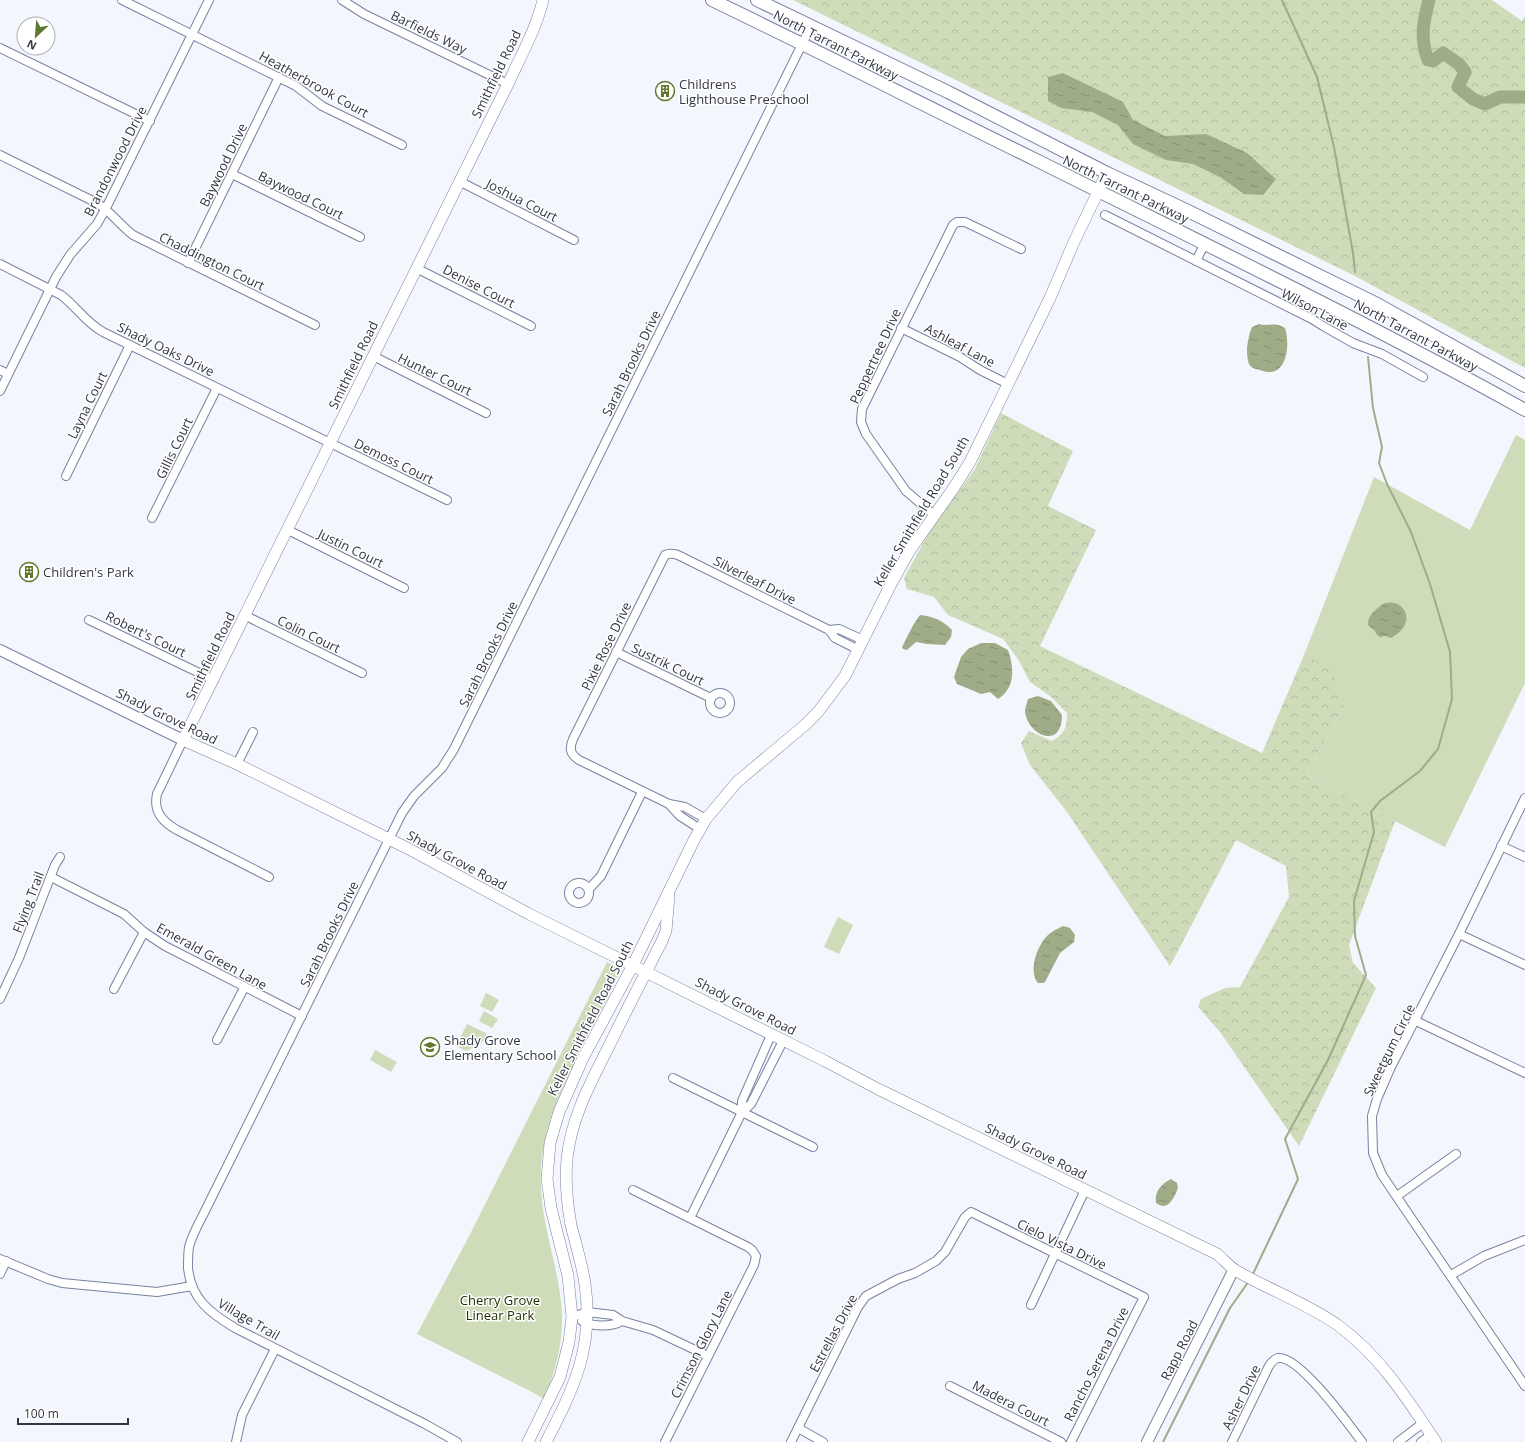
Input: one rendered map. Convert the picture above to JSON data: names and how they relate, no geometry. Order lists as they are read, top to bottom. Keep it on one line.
{"streets":{"main road":["North Tarrant Parkway","Smithfield Road","Keller Smithfield Road South","Shady Grove Road"],"street":["Barfields Way","Heatherbrook Court","Brandonwood Drive","Baywood Drive","Baywood Court","Joshua Court","Chaddington Court","Denise Court","Wilson Lane","Ashleaf Lane","Shady Oaks Drive","Peppertree Drive","Sarah Brooks Drive","Hunter Court","Layna Court","Gillis Court","Demoss Court","Justin Court","Silverleaf Drive","Robert's Court","Colin Court","Pixie Rose Drive","Sustrik Court","Flying Trail","Emerald Green Lane","Sweetgum Circle","Cielo Vista Drive","Village Trail","Estrellas Drive","Crimson Glory Lane","Rapp Road","Rancho Serena Drive","Asher Drive","Madera Court"]},"crossings":[["Barfields Way","Smithfield Road"],["North Tarrant Parkway","Sarah Brooks Drive"],["North Tarrant Parkway","Keller Smithfield Road South"],["Smithfield Road","Joshua Court"],["Smithfield Road","Denise Court"],["Smithfield Road","Shady Oaks Drive"],["Smithfield Road","Hunter Court"],["Smithfield Road","Demoss Court"],["Smithfield Road","Justin Court"],["Smithfield Road","Robert's Court"],["Smithfield Road","Colin Court"],["Smithfield Road","Shady Grove Road"],["Heatherbrook Court","Brandonwood Drive"],["Heatherbrook Court","Baywood Drive"],["Brandonwood Drive","Chaddington Court"],["Brandonwood Drive","Shady Oaks Drive"],["Baywood Drive","Baywood Court"],["Baywood Drive","Chaddington Court"],["Ashleaf Lane","Peppertree Drive"],["Ashleaf Lane","Keller Smithfield Road South"],["Shady Oaks Drive","Layna Court"],["Shady Oaks Drive","Gillis Court"],["Shady Oaks Drive","Demoss Court"],["Peppertree Drive","Keller Smithfield Road South"],["Sarah Brooks Drive","Shady Grove Road"],["Sarah Brooks Drive","Emerald Green Lane"],["Sarah Brooks Drive","Village Trail"],["Keller Smithfield Road South","Silverleaf Drive"],["Keller Smithfield Road South","Shady Grove Road"],["Silverleaf Drive","Pixie Rose Drive"],["Pixie Rose Drive","Sustrik Court"],["Shady Grove Road","Rapp Road"],["Flying Trail","Emerald Green Lane"],["Cielo Vista Drive","Estrellas Drive"],["Cielo Vista Drive","Rancho Serena Drive"]],"parks":["Cherry Grove Linear Park"],"places":{"building":["Childrens Lighthouse Preschool","Children's Park"],"school or university":["Shady Grove Elementary School"]},"scale_bar":"100 m","north":"bottom left"}
